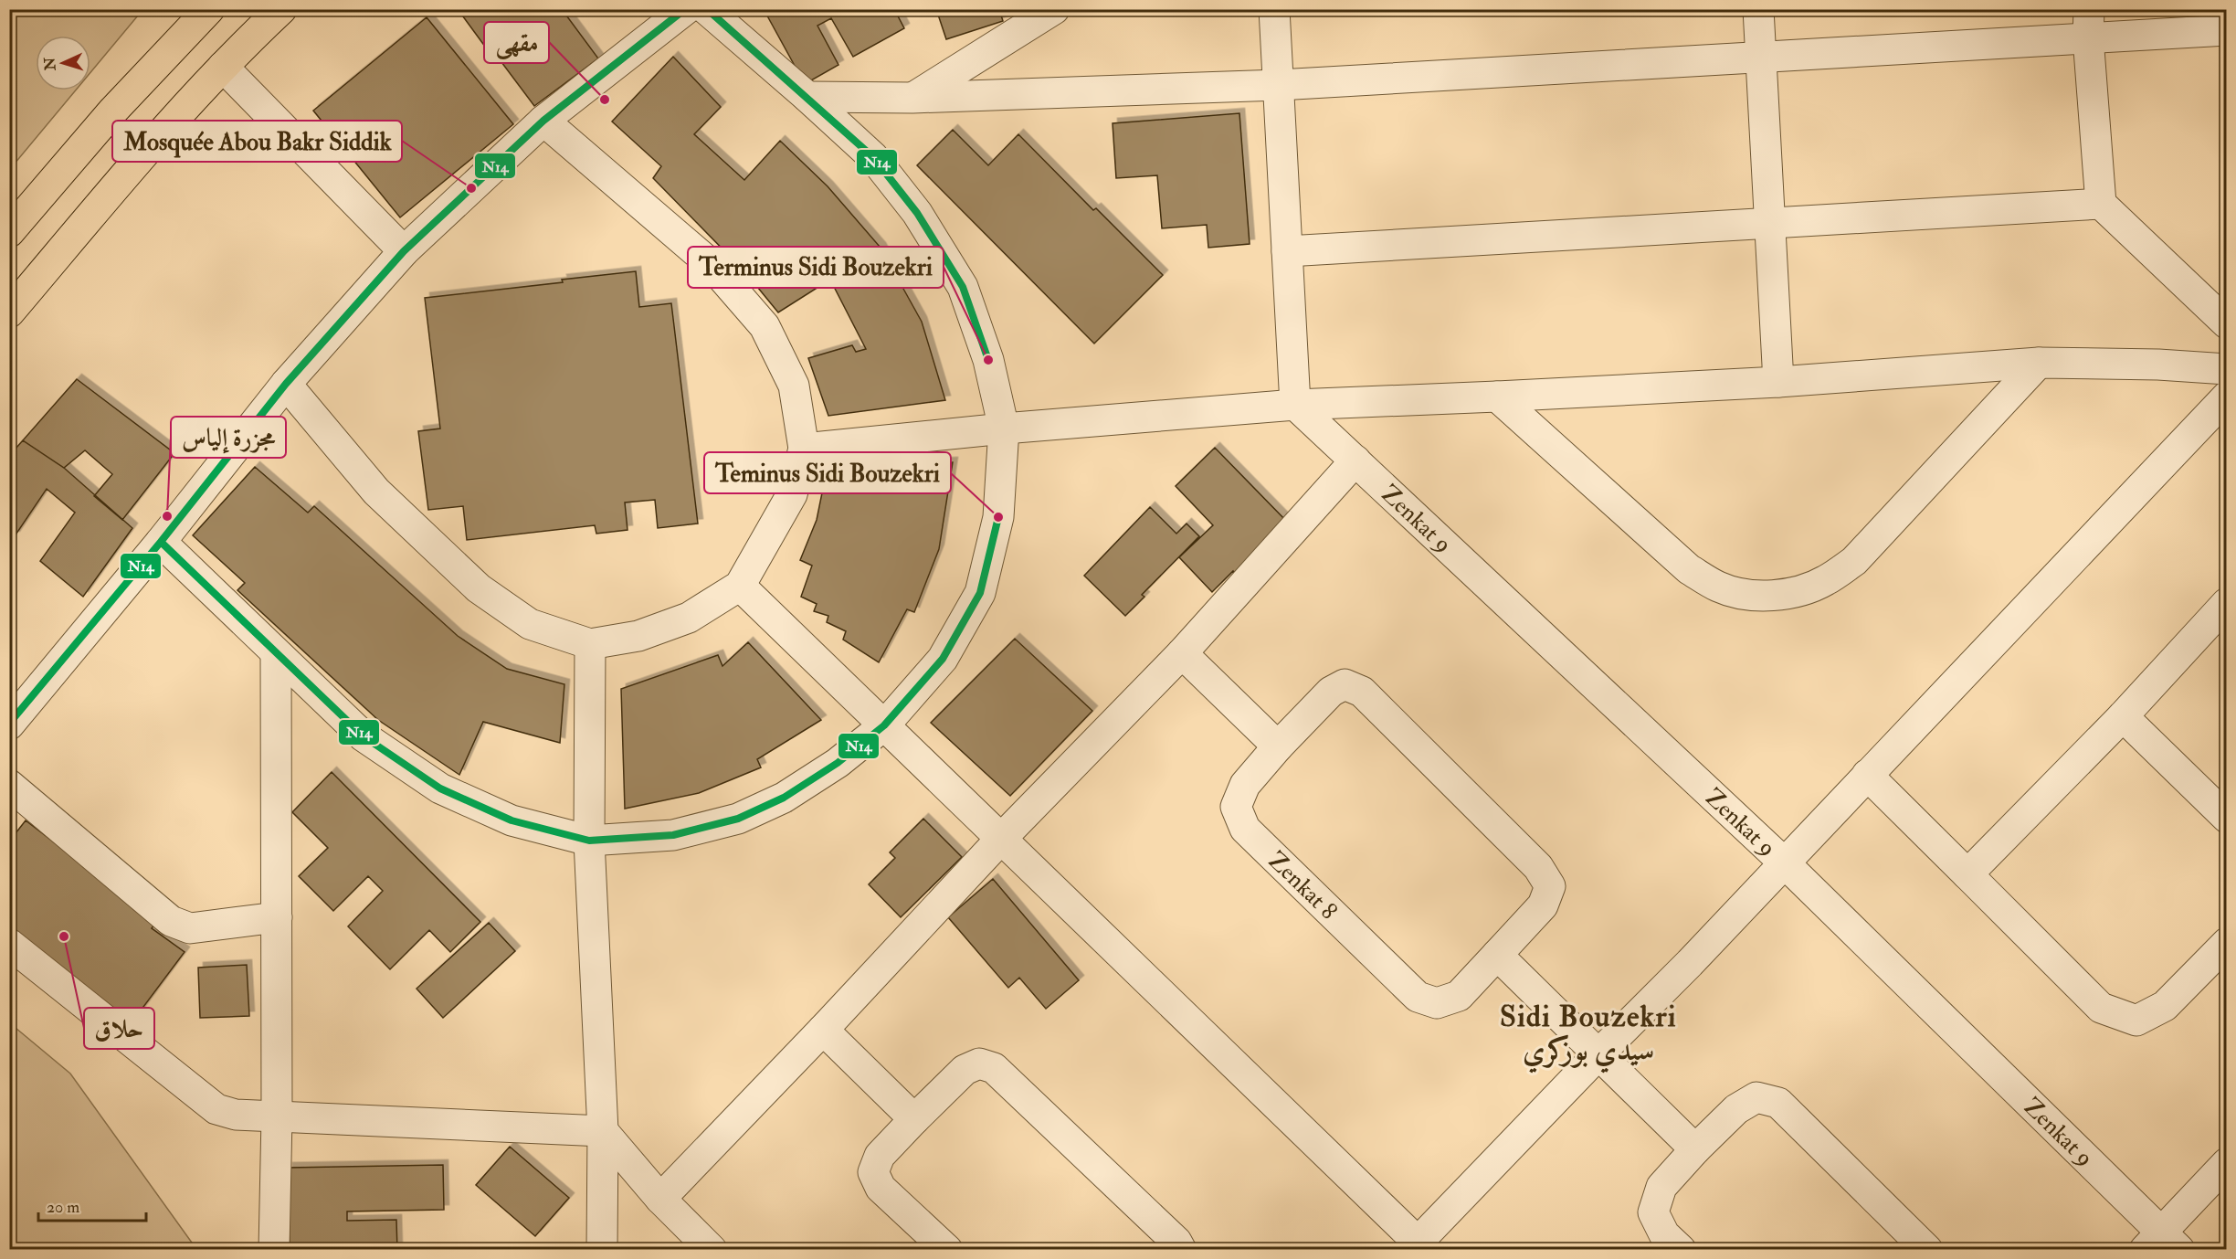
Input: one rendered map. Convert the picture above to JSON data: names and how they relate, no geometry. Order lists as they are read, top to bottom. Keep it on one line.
{"streets":{"street":["Zenkat 9","Zenkat 8"]},"districts":["Sidi Bouzekri سيدي بوزكري"],"places":["مقهى","Mosquée Abou Bakr Siddik","Terminus Sidi Bouzekri","مجزرة إلياس","Teminus Sidi Bouzekri","حلاق"],"lines":["transit line N14"],"scale_bar":"20 m","north":"left"}
